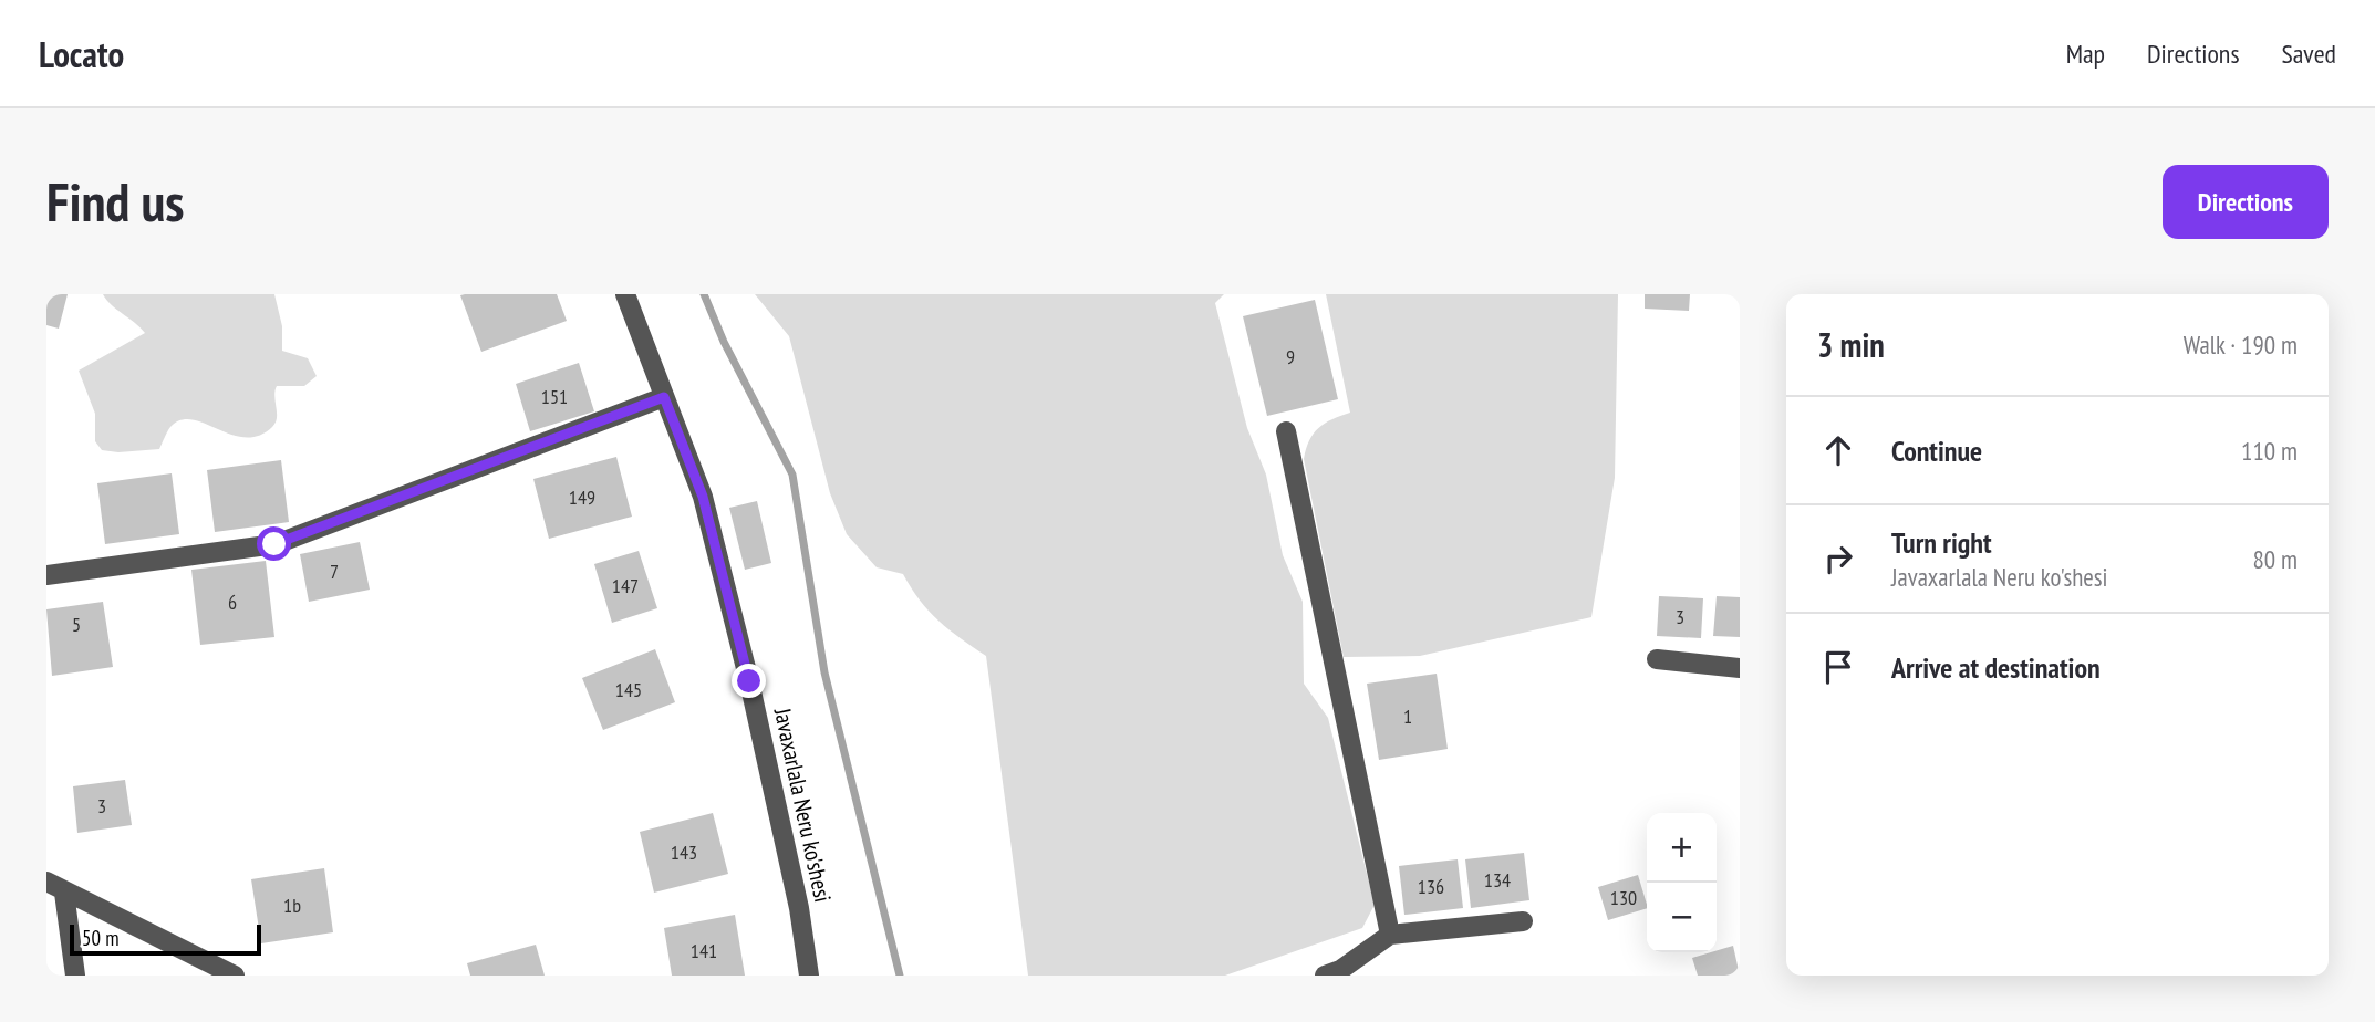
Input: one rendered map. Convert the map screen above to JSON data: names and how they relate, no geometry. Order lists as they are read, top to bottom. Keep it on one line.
{"streets":{"street":["Javaxarlala Neru ko'shesi"]},"house_numbers":["9","151","149","7","147","6","3","5","145","1","3","143","134","136","130","1b","141"],"scale_bar":"50 m","page":{"header":"Locato","nav":["Map","Directions","Saved"],"buttons":"Directions","title":"Find us","heading":["3 min","Walk · 190 m"],"list":[["Continue","110 m"],["Turn right","Javaxarlala Neru ko'shesi","80 m"],"Arrive at destination"],"map_buttons":["+","−"],"scale":"50 m"}}
